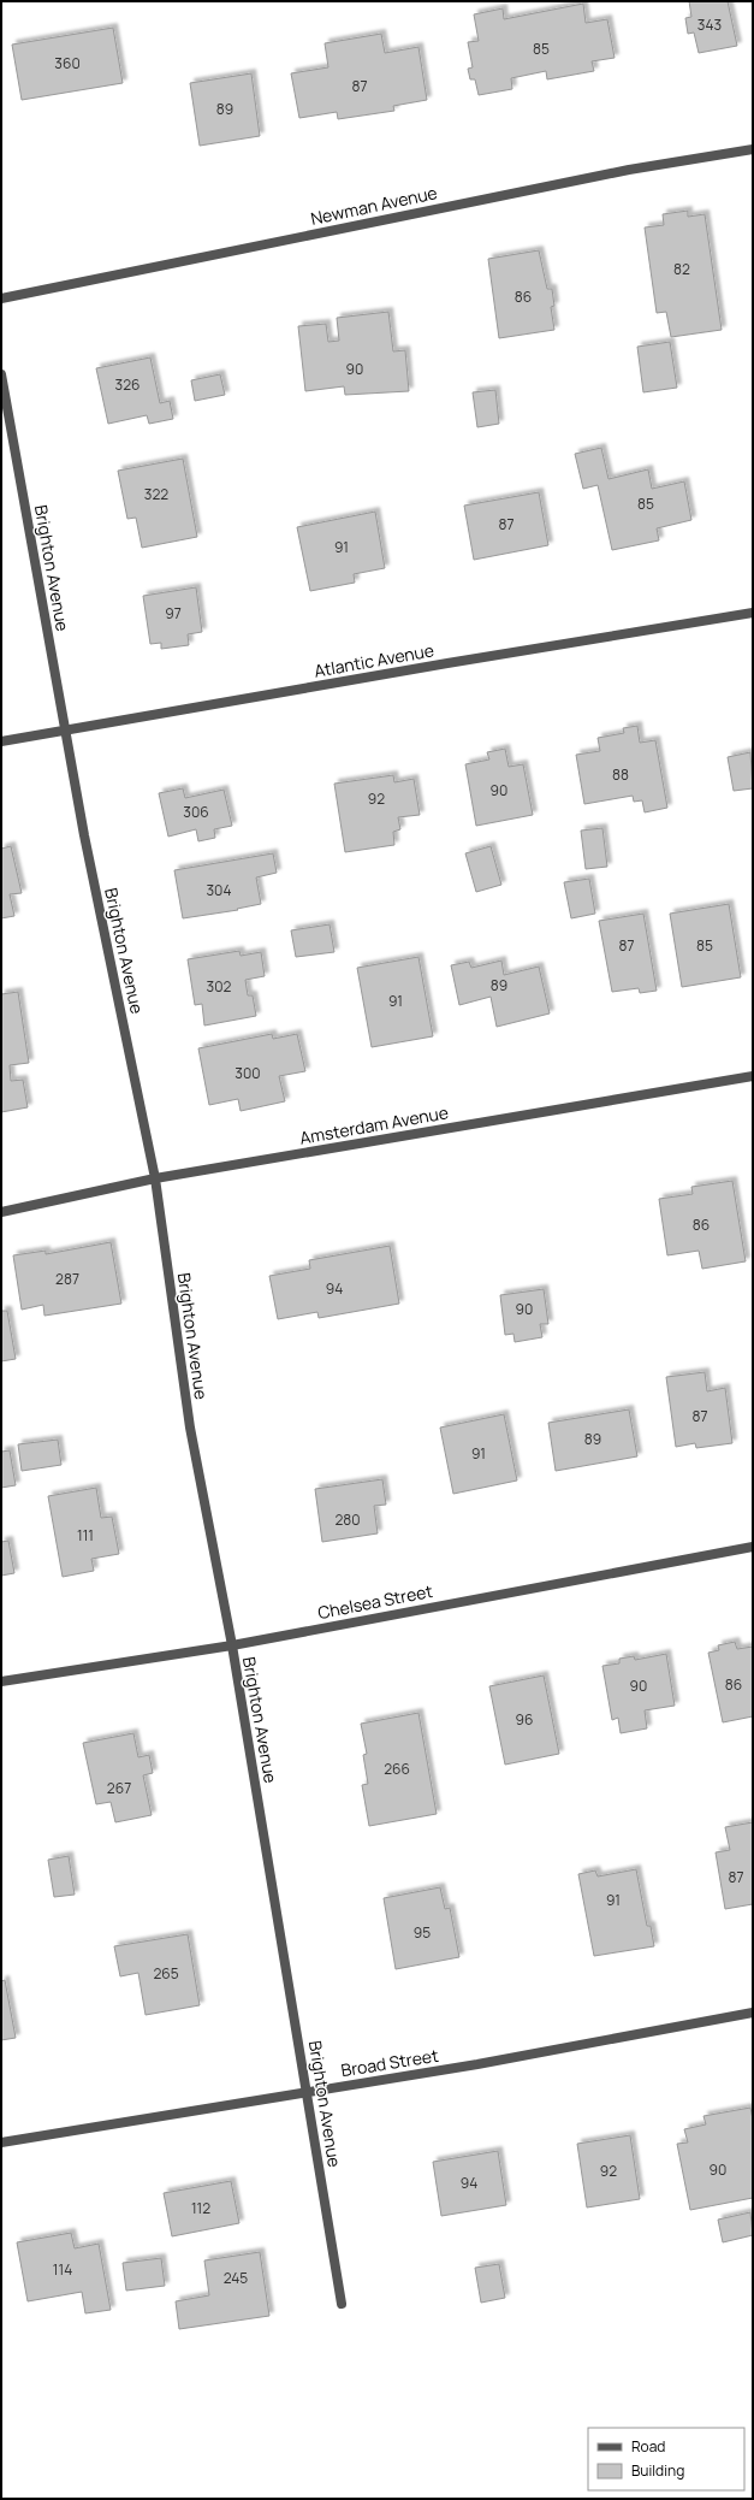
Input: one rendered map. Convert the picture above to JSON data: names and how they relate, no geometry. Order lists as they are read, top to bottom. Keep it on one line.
{"streets":{"street":["Newman Avenue","Brighton Avenue","Atlantic Avenue","Amsterdam Avenue","Chelsea Street","Broad Street"]},"crossings":[["Brighton Avenue","Atlantic Avenue"],["Brighton Avenue","Amsterdam Avenue"],["Brighton Avenue","Chelsea Street"],["Brighton Avenue","Broad Street"]],"house_numbers":["343","85","360","87","89","82","86","90","326","322","85","87","91","97","88","90","92","306","304","87","85","89","302","91","300","86","287","94","90","87","89","91","280","111","86","90","96","266","267","87","91","95","265","90","92","94","112","114","245"],"legend":["Road","Building"]}
